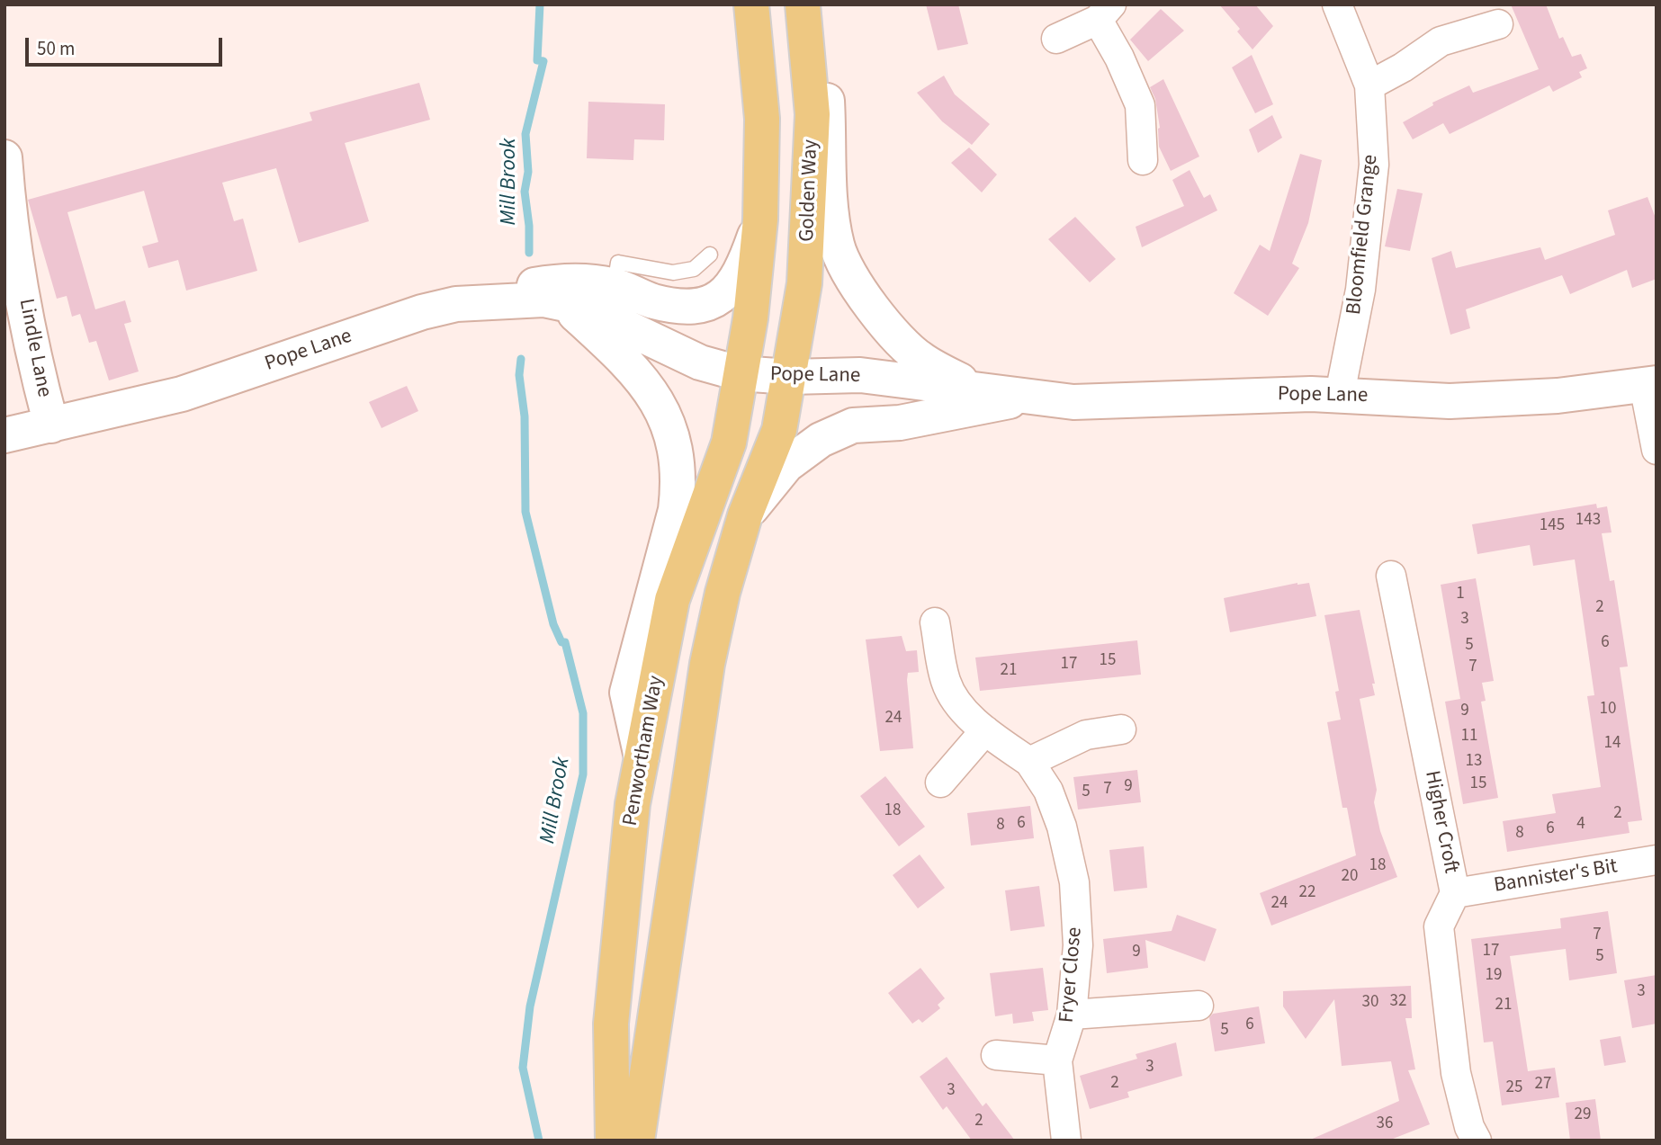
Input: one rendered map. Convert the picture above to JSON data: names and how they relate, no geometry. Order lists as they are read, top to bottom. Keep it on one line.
{"streets":{"highway":["Golden Way","Penwortham Way"],"street":["Bloomfield Grange","Lindle Lane","Pope Lane","Higher Croft","Bannister's Bit","Fryer Close"]},"crossings":[["Golden Way","Pope Lane"],["Bloomfield Grange","Pope Lane"],["Lindle Lane","Pope Lane"],["Pope Lane","Penwortham Way"],["Higher Croft","Bannister's Bit"]],"water":["Mill Brook"],"house_numbers":["143","145","1","2","3","6","5","15","17","7","21","10","9","24","11","14","13","15","9","7","5","18","2","6","4","8","6","8","18","20","22","24","7","17","9","5","19","3","32","30","21","6","5","3","2","27","25","3","29","2","36"],"scale_bar":"50 m"}
